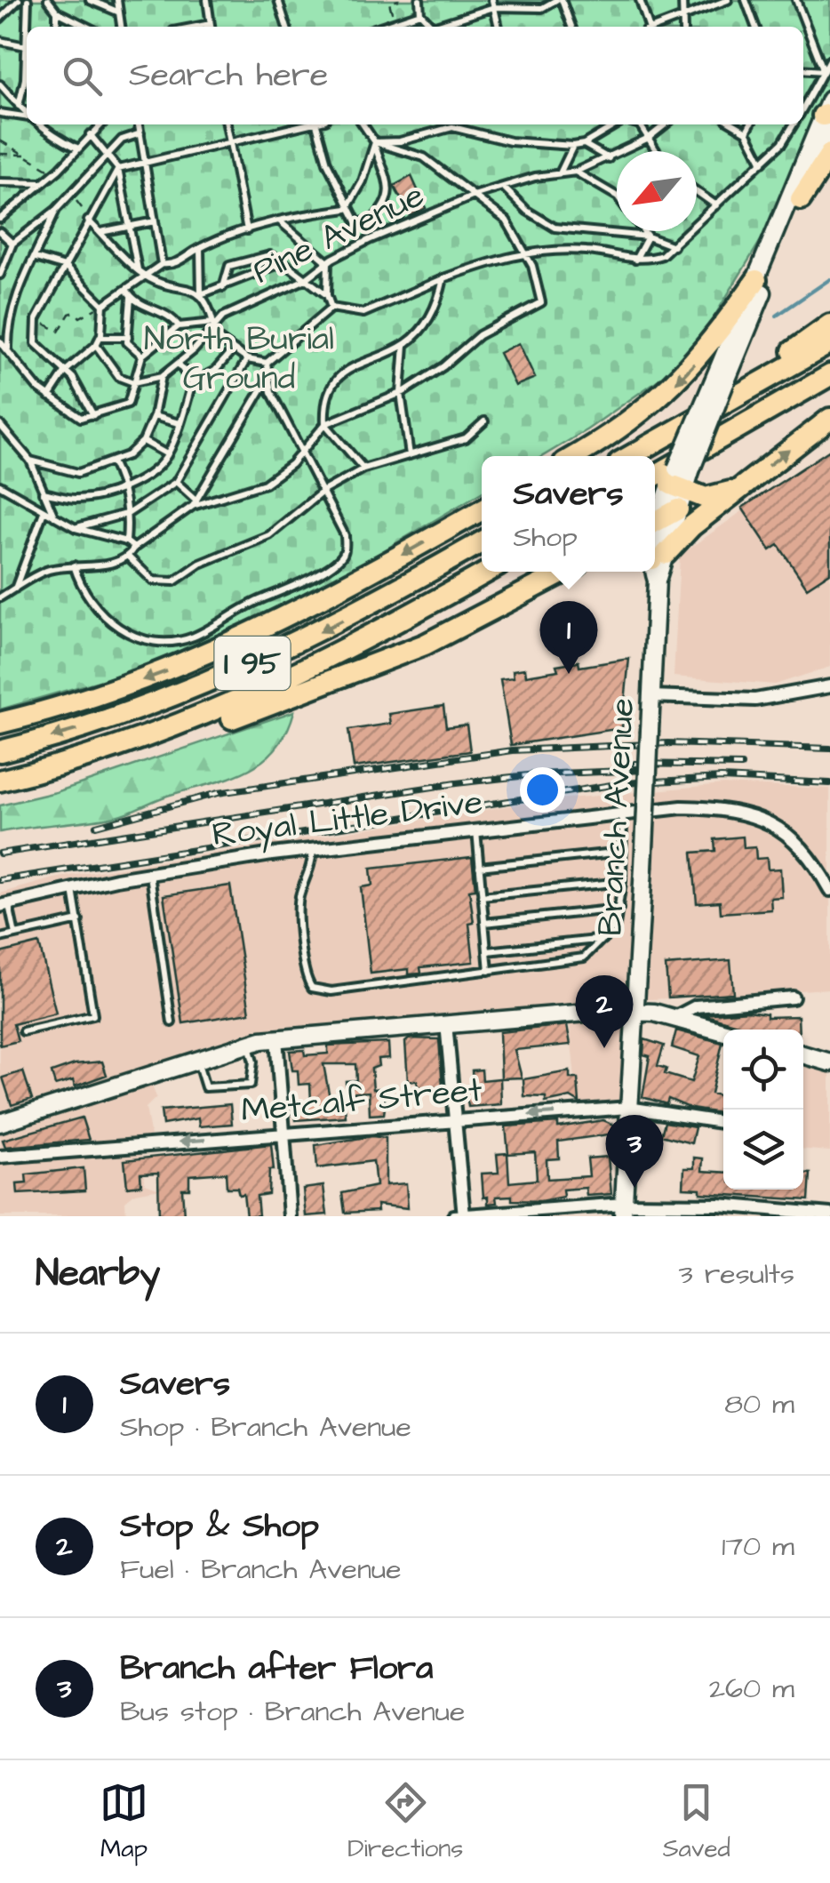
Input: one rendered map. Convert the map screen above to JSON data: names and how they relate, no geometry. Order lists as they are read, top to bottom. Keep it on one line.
{"streets":{"highway":["I 95"],"main road":["Branch Avenue"],"street":["Royal Little Drive","Metcalf Street"],"lane":["Pine Avenue"]},"crossings":[["Branch Avenue","Metcalf Street"]],"one_way":["Metcalf Street"],"parks":["North Burial Ground"],"north":"bottom left","page":{"search":"Search here","popup":["Savers","Shop"],"pins":["1","2","3"],"heading":["Nearby","3 results"],"list":[{"mark":"1","name":"Savers","note":"Shop · Branch Avenue","value":"80 m"},{"mark":"2","name":"Stop & Shop","note":"Fuel · Branch Avenue","value":"170 m"},{"mark":"3","name":"Branch after Flora","note":"Bus stop · Branch Avenue","value":"260 m"}],"nav":["Map","Directions","Saved"]}}
